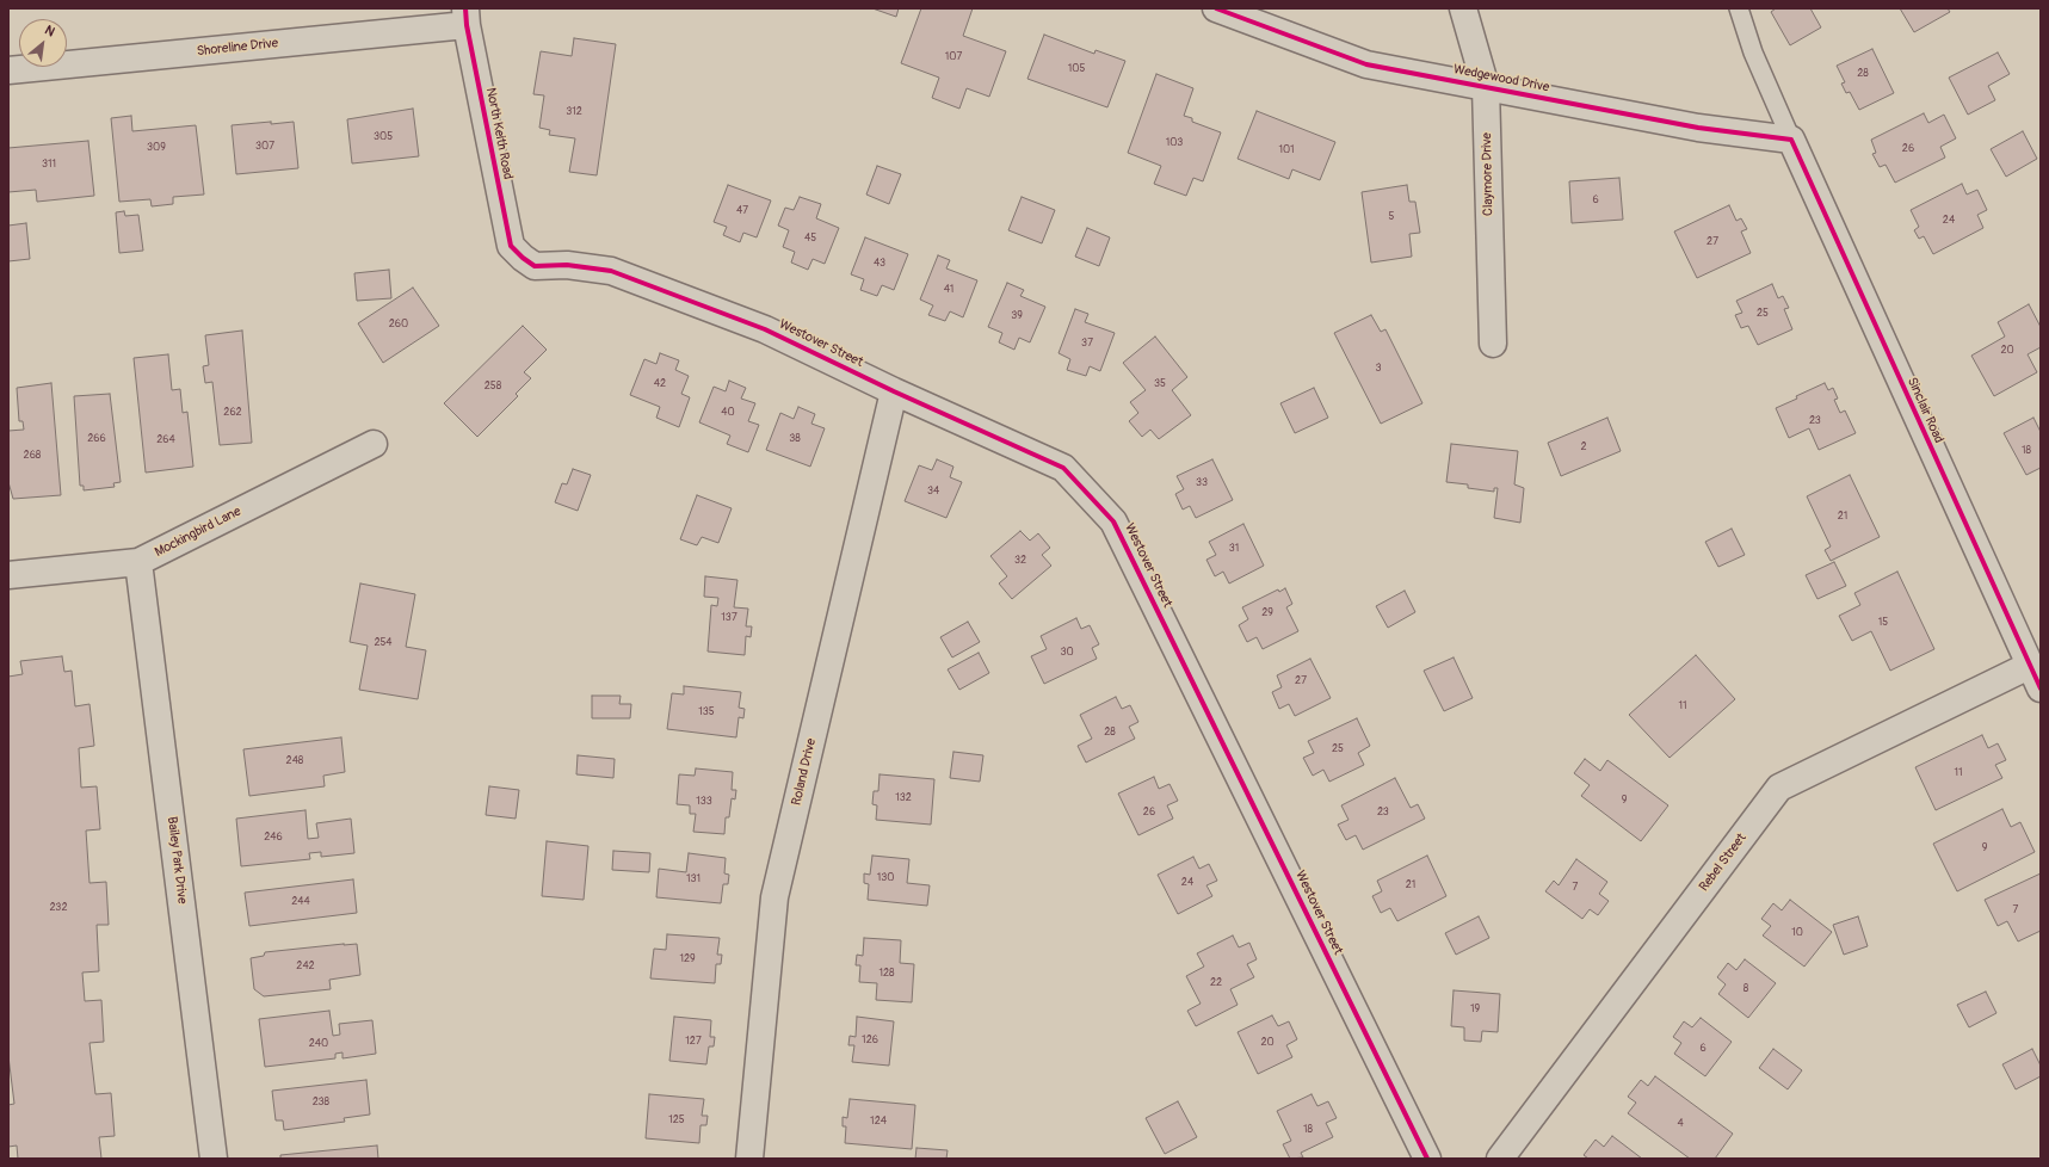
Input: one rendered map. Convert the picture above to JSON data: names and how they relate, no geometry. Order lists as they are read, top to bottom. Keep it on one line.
{"streets":{"street":["Shoreline Drive","Wedgewood Drive","North Keith Road","Claymore Drive","Westover Street","Sinclair Road","Mockingbird Lane","Roland Drive","Bailey Park Drive","Rebel Street"]},"crossings":[["Shoreline Drive","North Keith Road"],["Wedgewood Drive","Claymore Drive"],["Wedgewood Drive","Sinclair Road"],["North Keith Road","Westover Street"],["Westover Street","Roland Drive"],["Sinclair Road","Rebel Street"],["Mockingbird Lane","Bailey Park Drive"]],"house_numbers":["107","105","28","312","305","103","307","309","26","101","311","6","47","5","24","45","27","43","41","25","39","260","37","20","3","42","35","258","262","40","23","266","38","264","2","18","268","33","34","21","31","32","29","137","15","254","30","27","11","135","28","25","248","11","132","9","133","26","23","246","9","130","131","24","21","7","244","232","7","10","129","242","128","22","8","19","126","127","20","240","6","238","125","124","4","18"],"north":"top right"}
